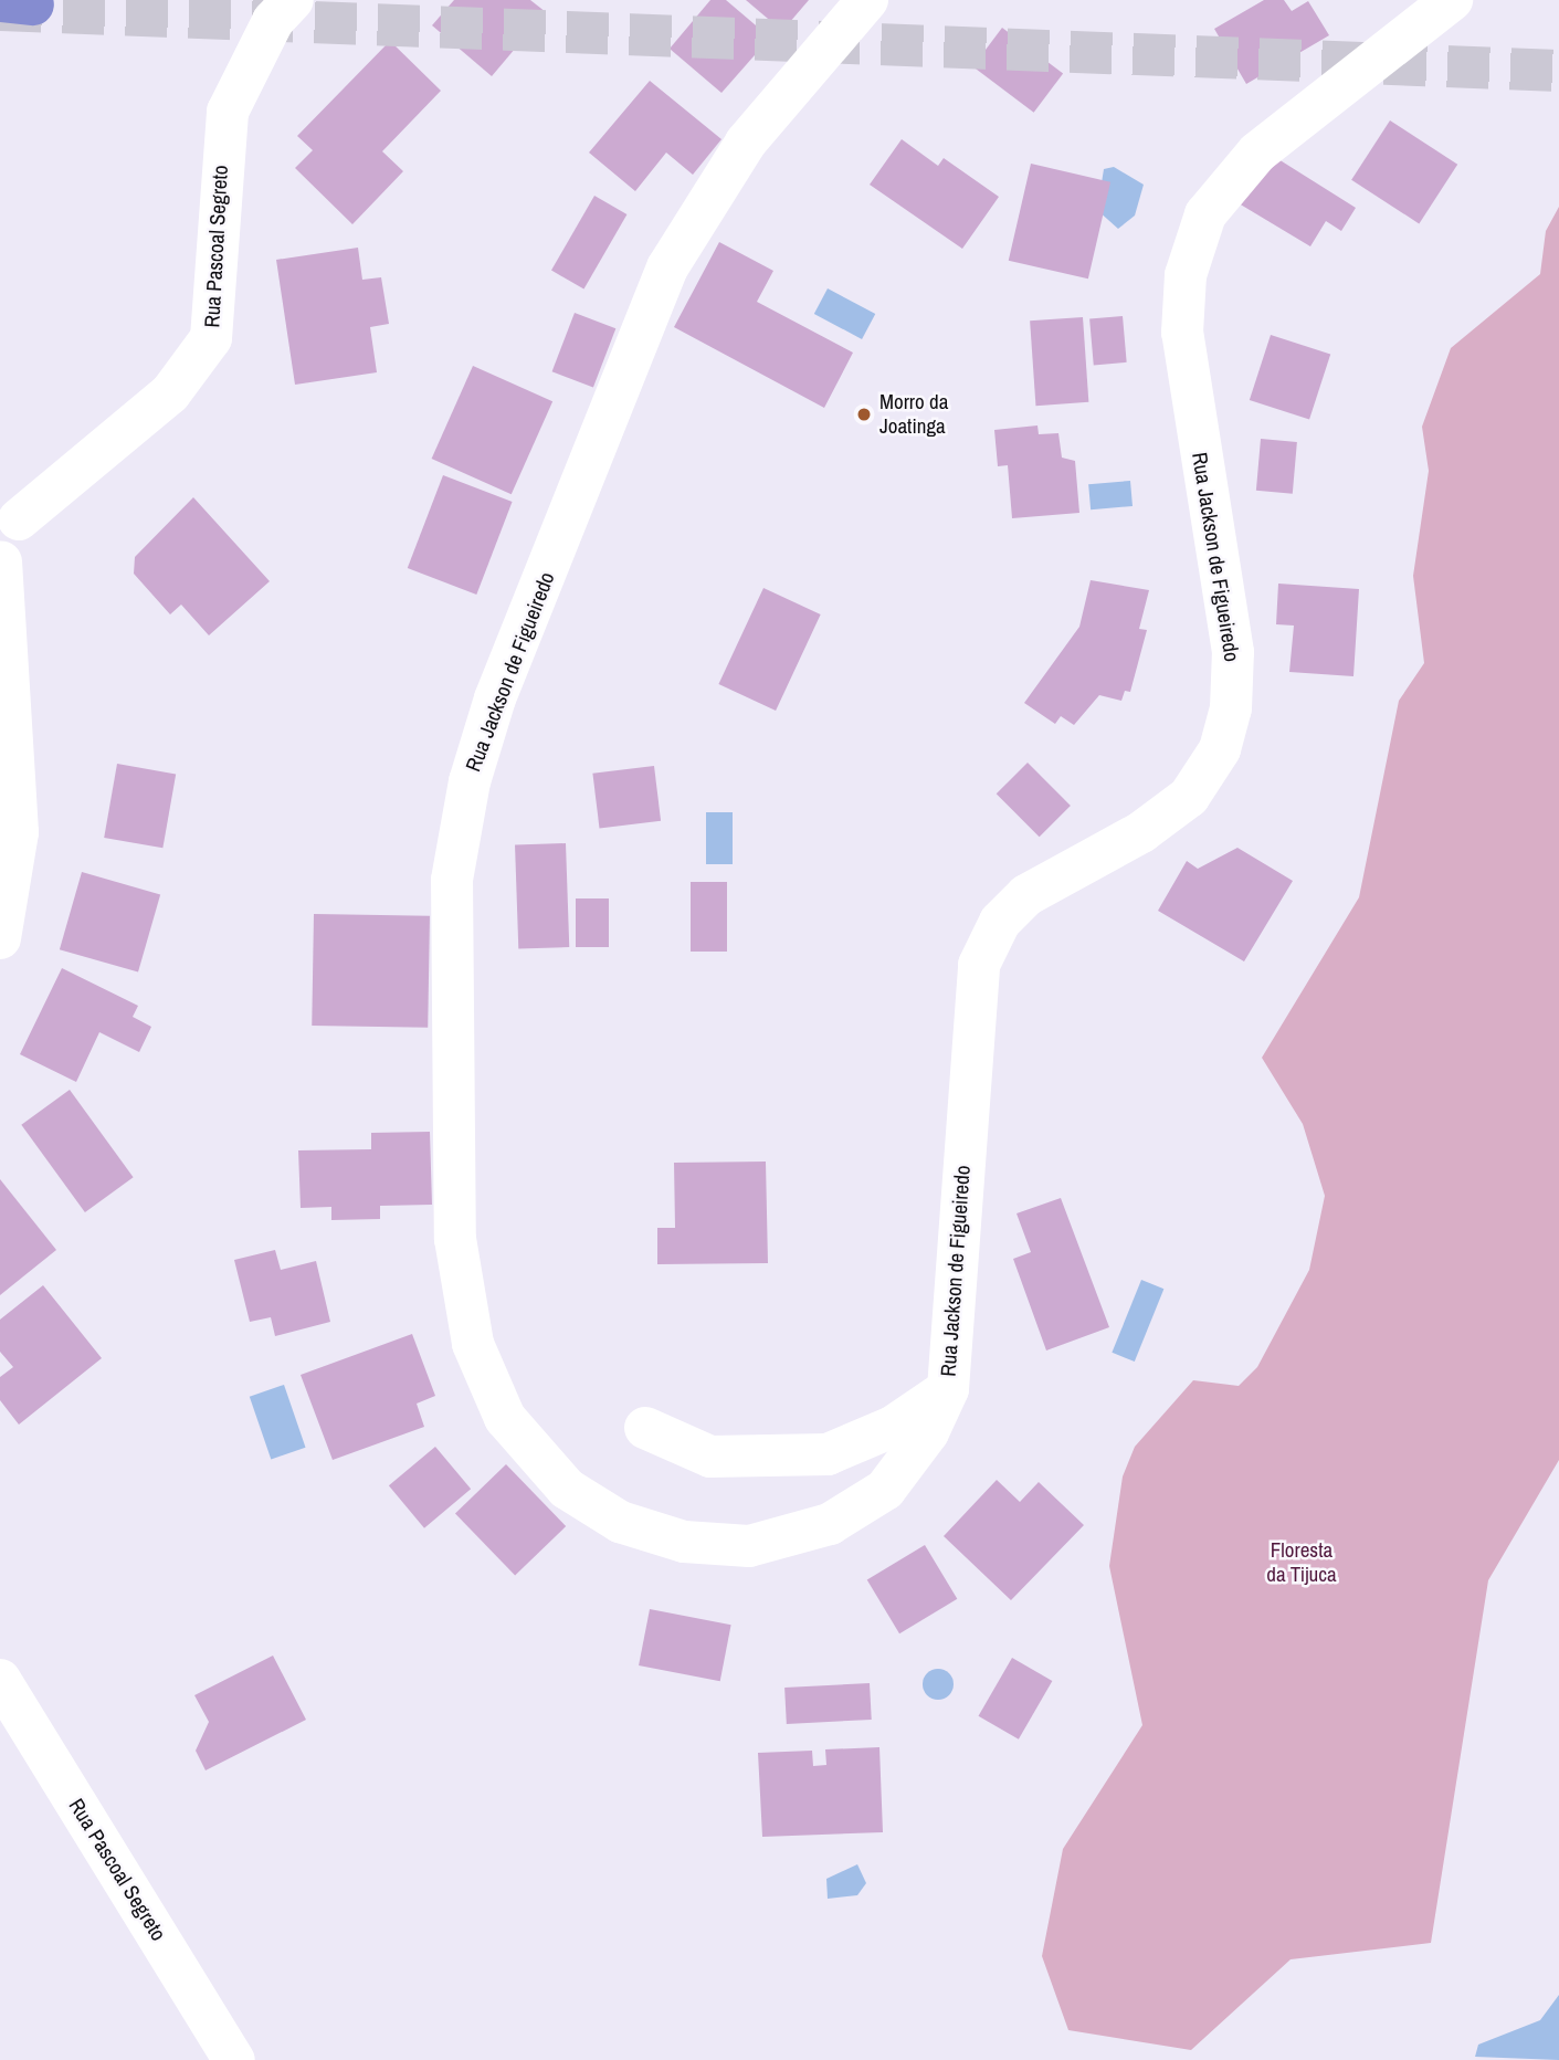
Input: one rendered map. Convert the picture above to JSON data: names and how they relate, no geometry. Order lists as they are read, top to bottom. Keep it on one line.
{"streets":{"street":["Rua Pascoal Segreto","Rua Jackson de Figueiredo"]},"parks":["Floresta da Tijuca"],"places":["Morro da Joatinga"]}
